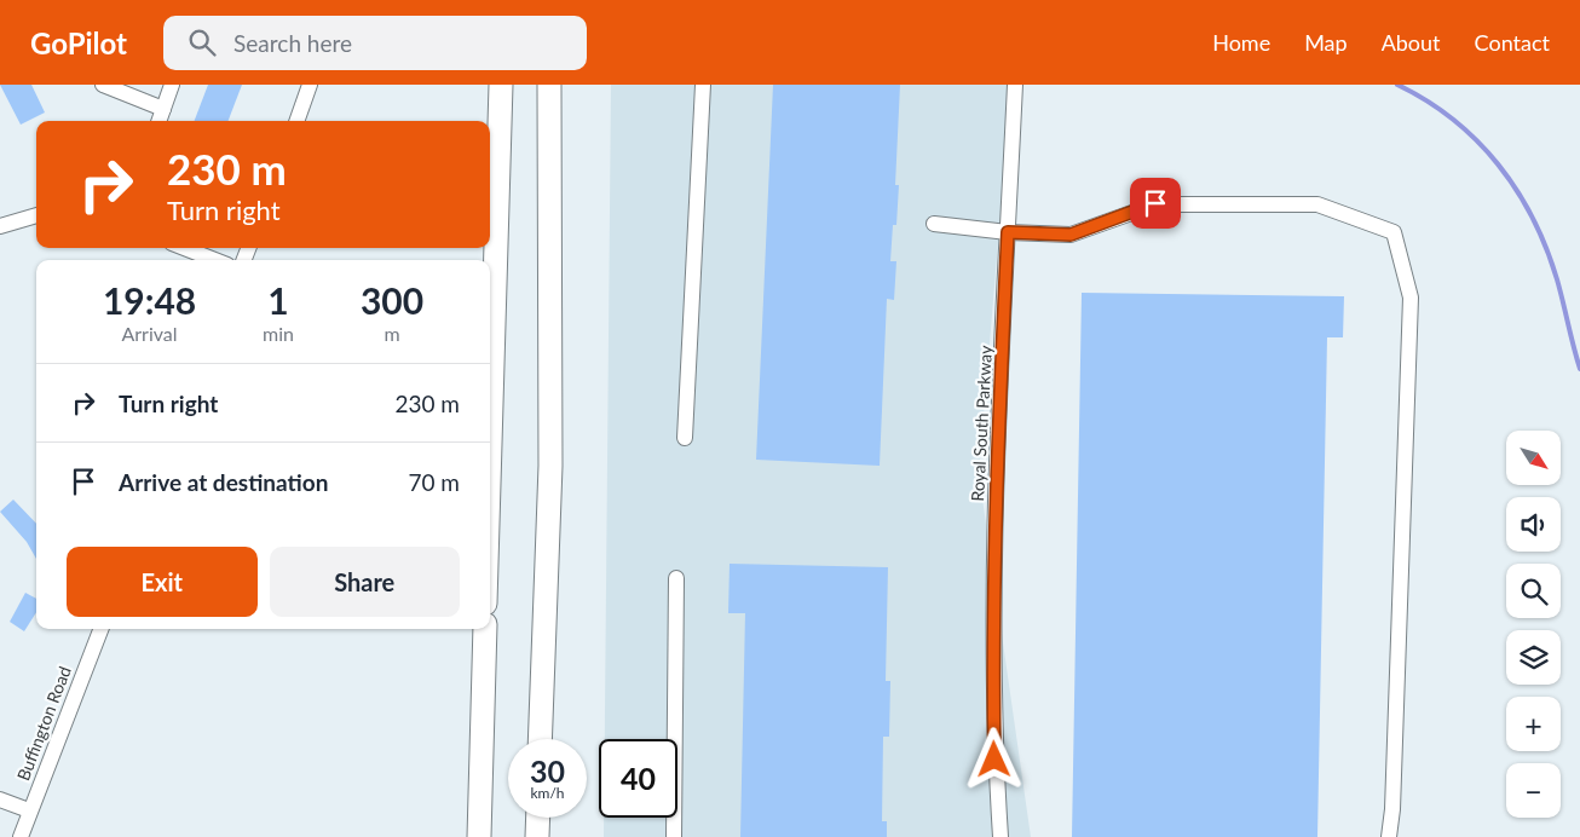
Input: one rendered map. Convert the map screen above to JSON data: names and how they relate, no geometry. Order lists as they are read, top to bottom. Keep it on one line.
{"streets":{"street":["Royal South Parkway","Buffington Road"]},"north":"bottom right","page":{"header":"GoPilot","search":"Search here","nav":["Home","Map","About","Contact"],"turn":["230 m","Turn right"],"eta":["19:48","Arrival","1","min","300","m"],"list":[{"name":"Turn right","value":"230 m"},{"name":"Arrive at destination","value":"70 m"}],"map_buttons":["+","−"],"buttons":["Exit","Share"],"speed":"30 km/h","limit":"40"}}
